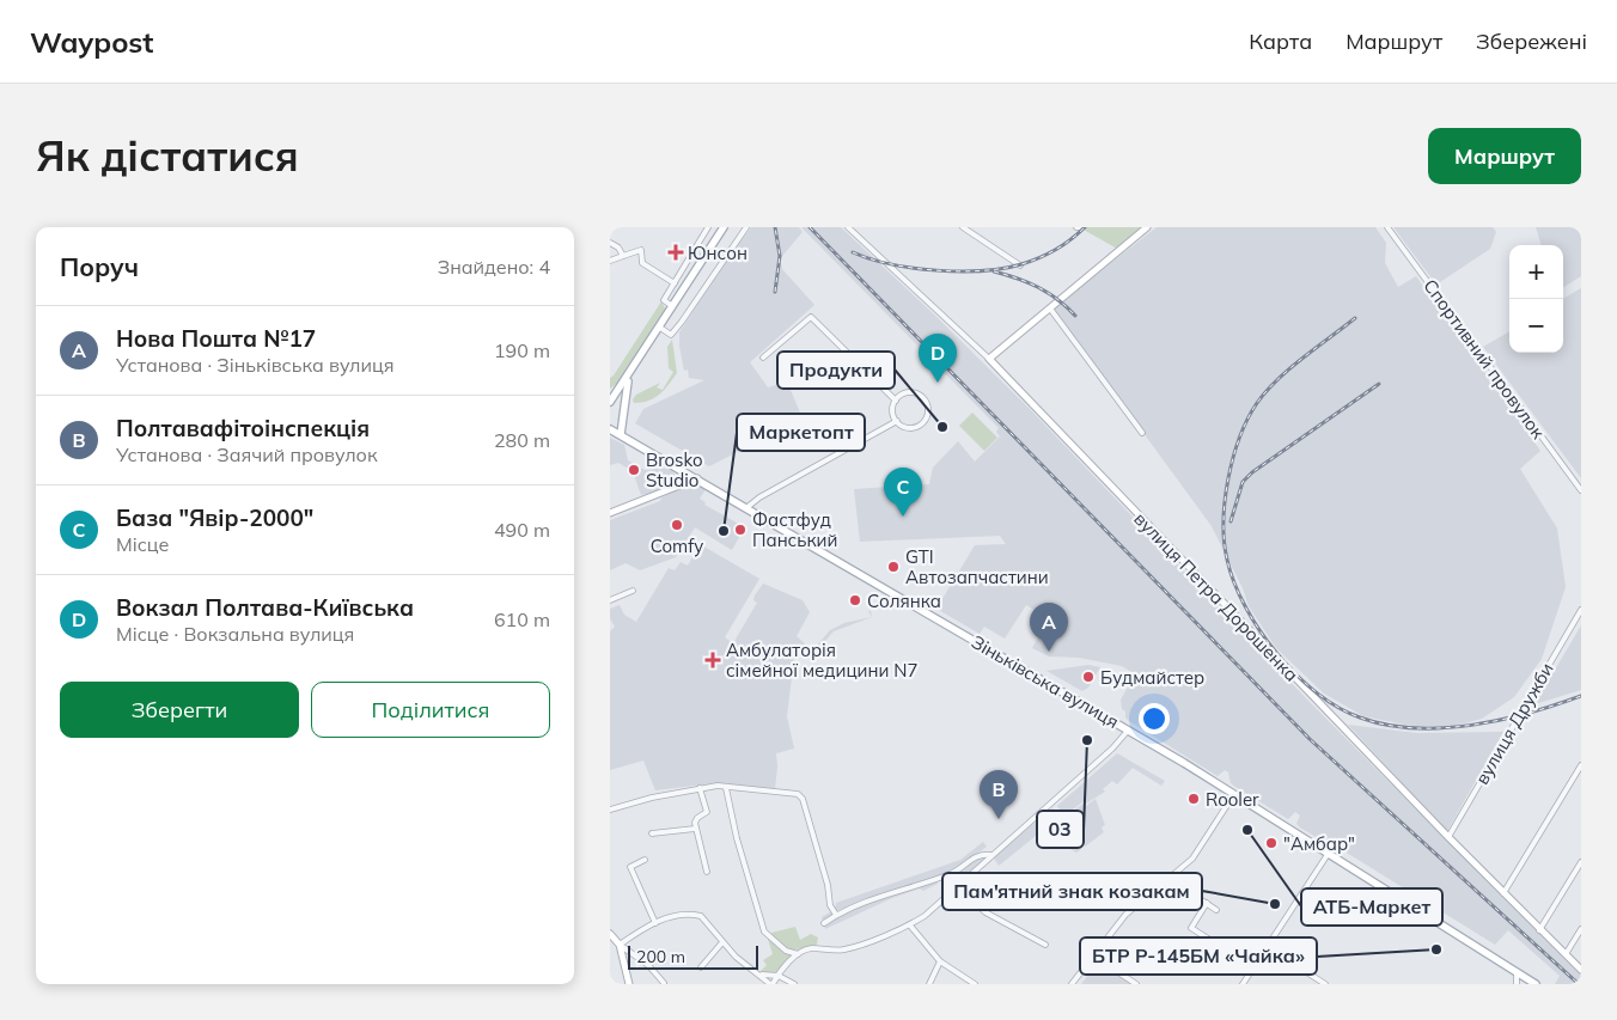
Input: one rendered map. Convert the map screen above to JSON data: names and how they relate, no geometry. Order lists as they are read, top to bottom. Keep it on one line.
{"streets":{"main road":["Зіньківська вулиця"],"street":["Спортивний провулок","вулиця Петра Дорошенка","вулиця Дружби"]},"crossings":[["вулиця Петра Дорошенка","вулиця Дружби"]],"places":{"health":["Юнсон","Амбулаторія сімейної медицини N7"],"other":["Продукти","Brosko Studio","Comfy","Фастфуд Панський","Маркетопт","GTI Автозапчастини","Солянка","Будмайстер","03","Rooler","АТБ-Маркет","\"Амбар\"","Пам'ятний знак козакам","БТР Р-145БМ «Чайка»"]},"scale_bar":"200 m","page":{"header":"Waypost","nav":["Карта","Маршрут","Збережені"],"buttons":["Маршрут",["Зберегти","Поділитися"]],"title":"Як дістатися","heading":["Поруч","Знайдено: 4"],"map_buttons":["+","−"],"list":[{"mark":"A","name":"Нова Пошта №17","note":"Установа · Зіньківська вулиця","value":"190 m"},{"mark":"B","name":"Полтавафітоінспекція","note":"Установа · Заячий провулок","value":"280 m"},{"mark":"C","name":"База \"Явір-2000\"","note":"Місце","value":"490 m"},{"mark":"D","name":"Вокзал Полтава-Київська","note":"Місце · Вокзальна вулиця","value":"610 m"}],"pins":["D","C","A","B"],"scale":"200 m"}}
